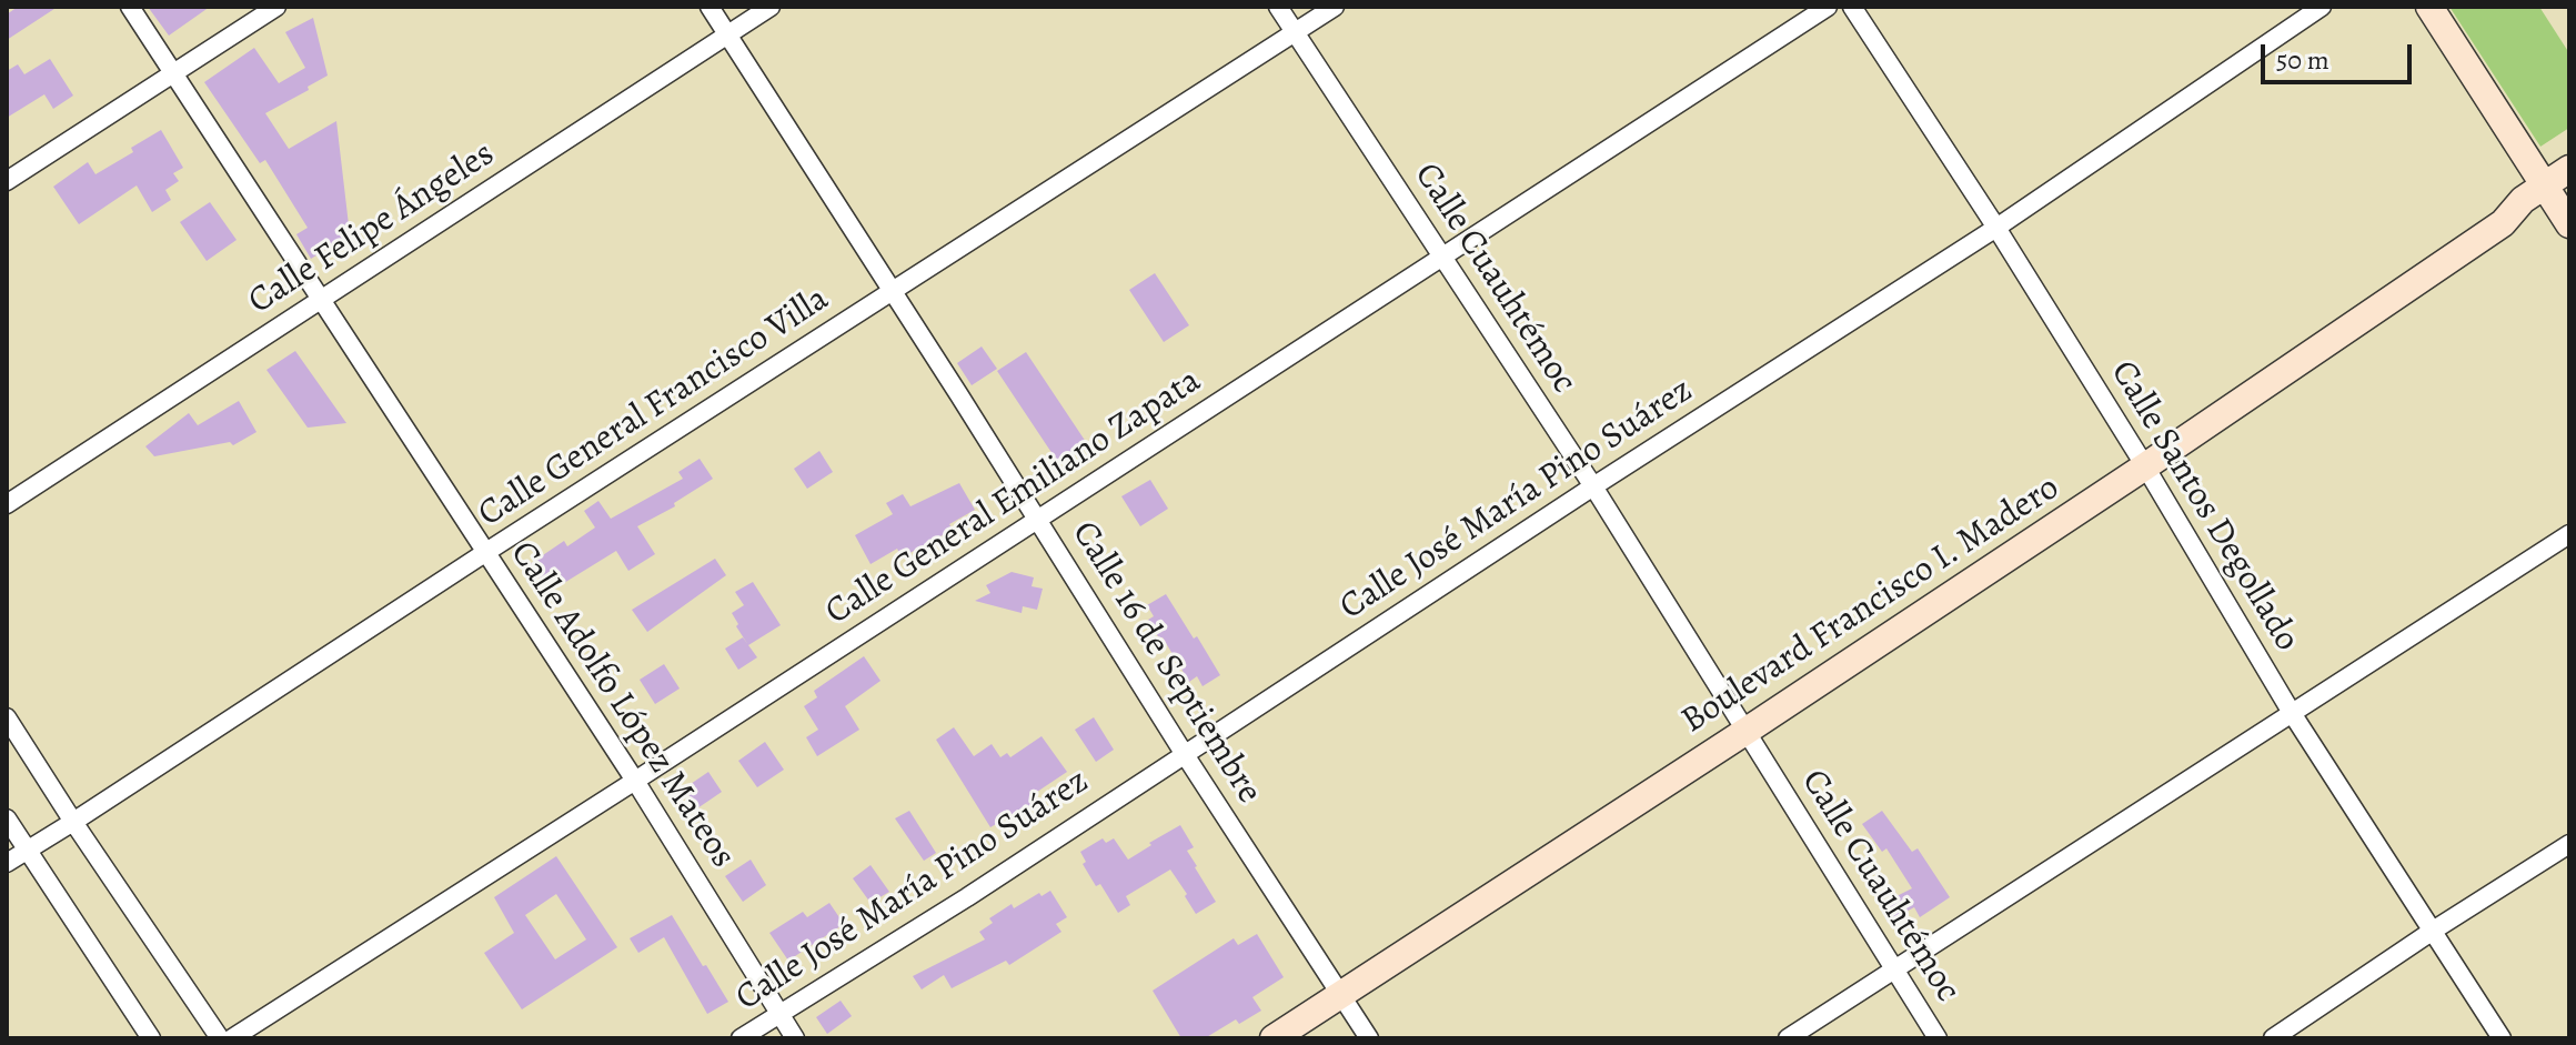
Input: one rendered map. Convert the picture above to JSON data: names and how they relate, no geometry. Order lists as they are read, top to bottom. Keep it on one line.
{"streets":{"street":["Calle Felipe Ángeles","Calle Cuauhtémoc","Calle General Francisco Villa","Calle General Emiliano Zapata","Calle José María Pino Suárez","Calle Santos Degollado","Boulevard Francisco I. Madero","Calle 16 de Septiembre","Calle Adolfo López Mateos"]},"crossings":[["Calle Felipe Ángeles","Calle 16 de Septiembre"],["Calle Felipe Ángeles","Calle Adolfo López Mateos"],["Calle Cuauhtémoc","Calle General Francisco Villa"],["Calle Cuauhtémoc","Calle General Emiliano Zapata"],["Calle Cuauhtémoc","Calle José María Pino Suárez"],["Calle Cuauhtémoc","Boulevard Francisco I. Madero"],["Calle General Francisco Villa","Calle 16 de Septiembre"],["Calle General Francisco Villa","Calle Adolfo López Mateos"],["Calle General Emiliano Zapata","Calle 16 de Septiembre"],["Calle General Emiliano Zapata","Calle Adolfo López Mateos"],["Calle José María Pino Suárez","Calle Santos Degollado"],["Calle José María Pino Suárez","Calle 16 de Septiembre"],["Calle José María Pino Suárez","Calle Adolfo López Mateos"],["Calle Santos Degollado","Boulevard Francisco I. Madero"],["Boulevard Francisco I. Madero","Calle 16 de Septiembre"]],"scale_bar":"50 m"}
